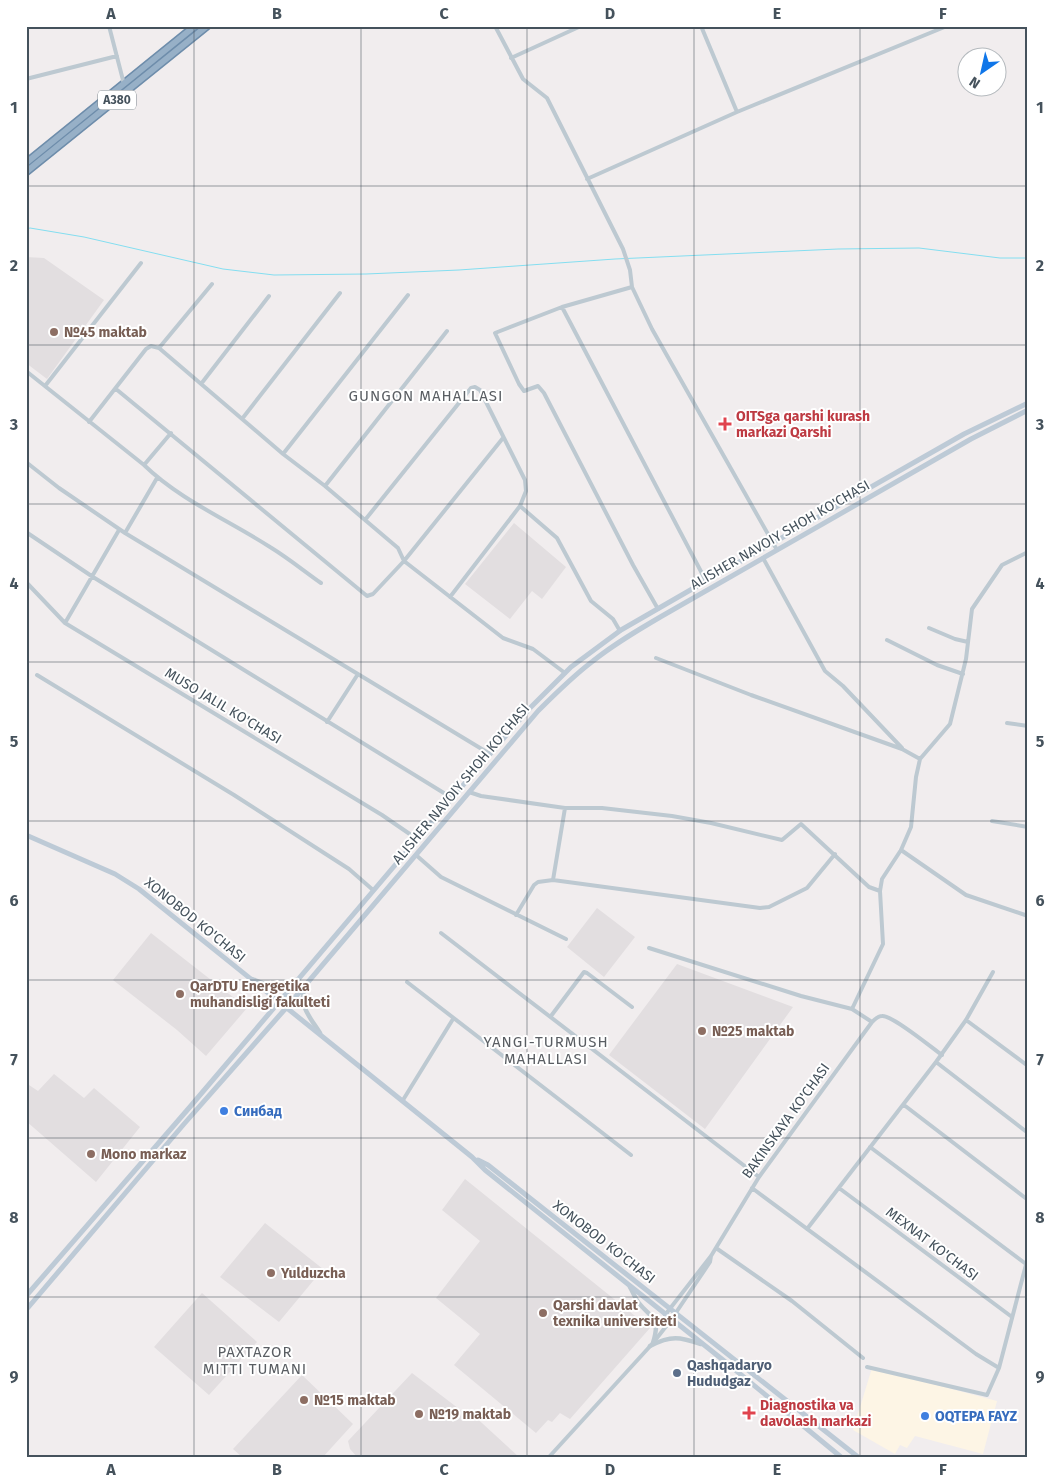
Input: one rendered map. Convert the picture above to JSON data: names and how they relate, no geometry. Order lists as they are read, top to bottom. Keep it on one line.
{"streets":{"highway":["A380"],"main road":["ALISHER NAVOIY SHOH KO'CHASI","XONOBOD KO'CHASI"],"street":["MUSO JALIL KO'CHASI","BAKINSKAYA KO'CHASI","MEXNAT KO'CHASI"]},"crossings":[["ALISHER NAVOIY SHOH KO'CHASI","MUSO JALIL KO'CHASI"],["ALISHER NAVOIY SHOH KO'CHASI","XONOBOD KO'CHASI"],["XONOBOD KO'CHASI","BAKINSKAYA KO'CHASI"]],"districts":["GUNGON MAHALLASI","YANGI-TURMUSH MAHALLASI","PAXTAZOR MITTI TUMANI"],"places":{"other":["№45 maktab","QarDTU Energetika muhandisligi fakulteti","№25 maktab","Синбад","Mono markaz","Yulduzcha","Qarshi davlat texnika universiteti","Qashqadaryo Hududgaz","№15 maktab","№19 maktab","OQTEPA FAYZ"],"health":["OITSga qarshi kurash markazi Qarshi","Diagnostika va davolash markazi"]},"north":"bottom left","grid":{"columns":["A","B","C","D","E","F"],"rows":["1","2","3","4","5","6","7","8","9"]}}
